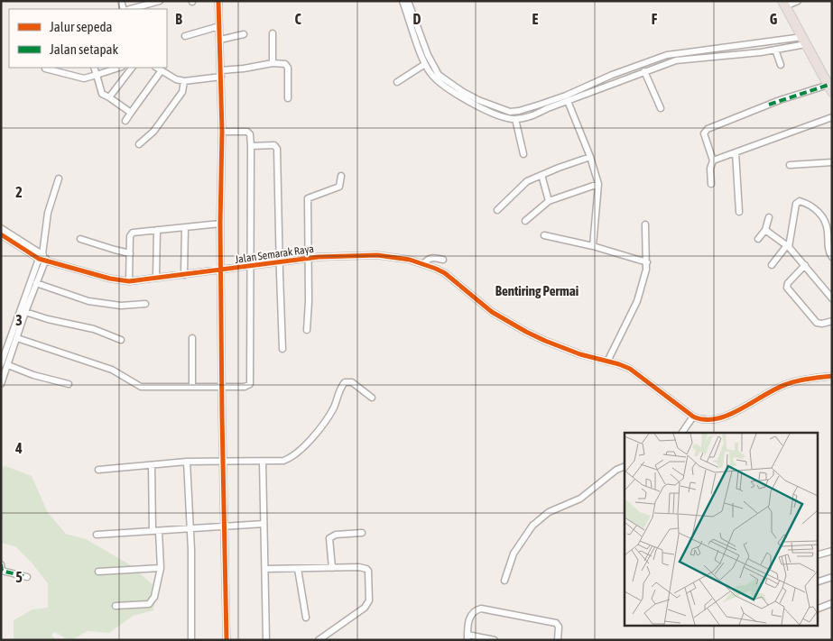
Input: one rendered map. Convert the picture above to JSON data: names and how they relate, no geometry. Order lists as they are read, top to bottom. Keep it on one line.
{"streets":{"street":["Jalan Semarak Raya"]},"districts":["Bentiring Permai"],"legend":["Jalur sepeda","Jalan setapak"],"grid":{"columns":["B","C","D","E","F","G"],"rows":["2","3","4","5"]}}
